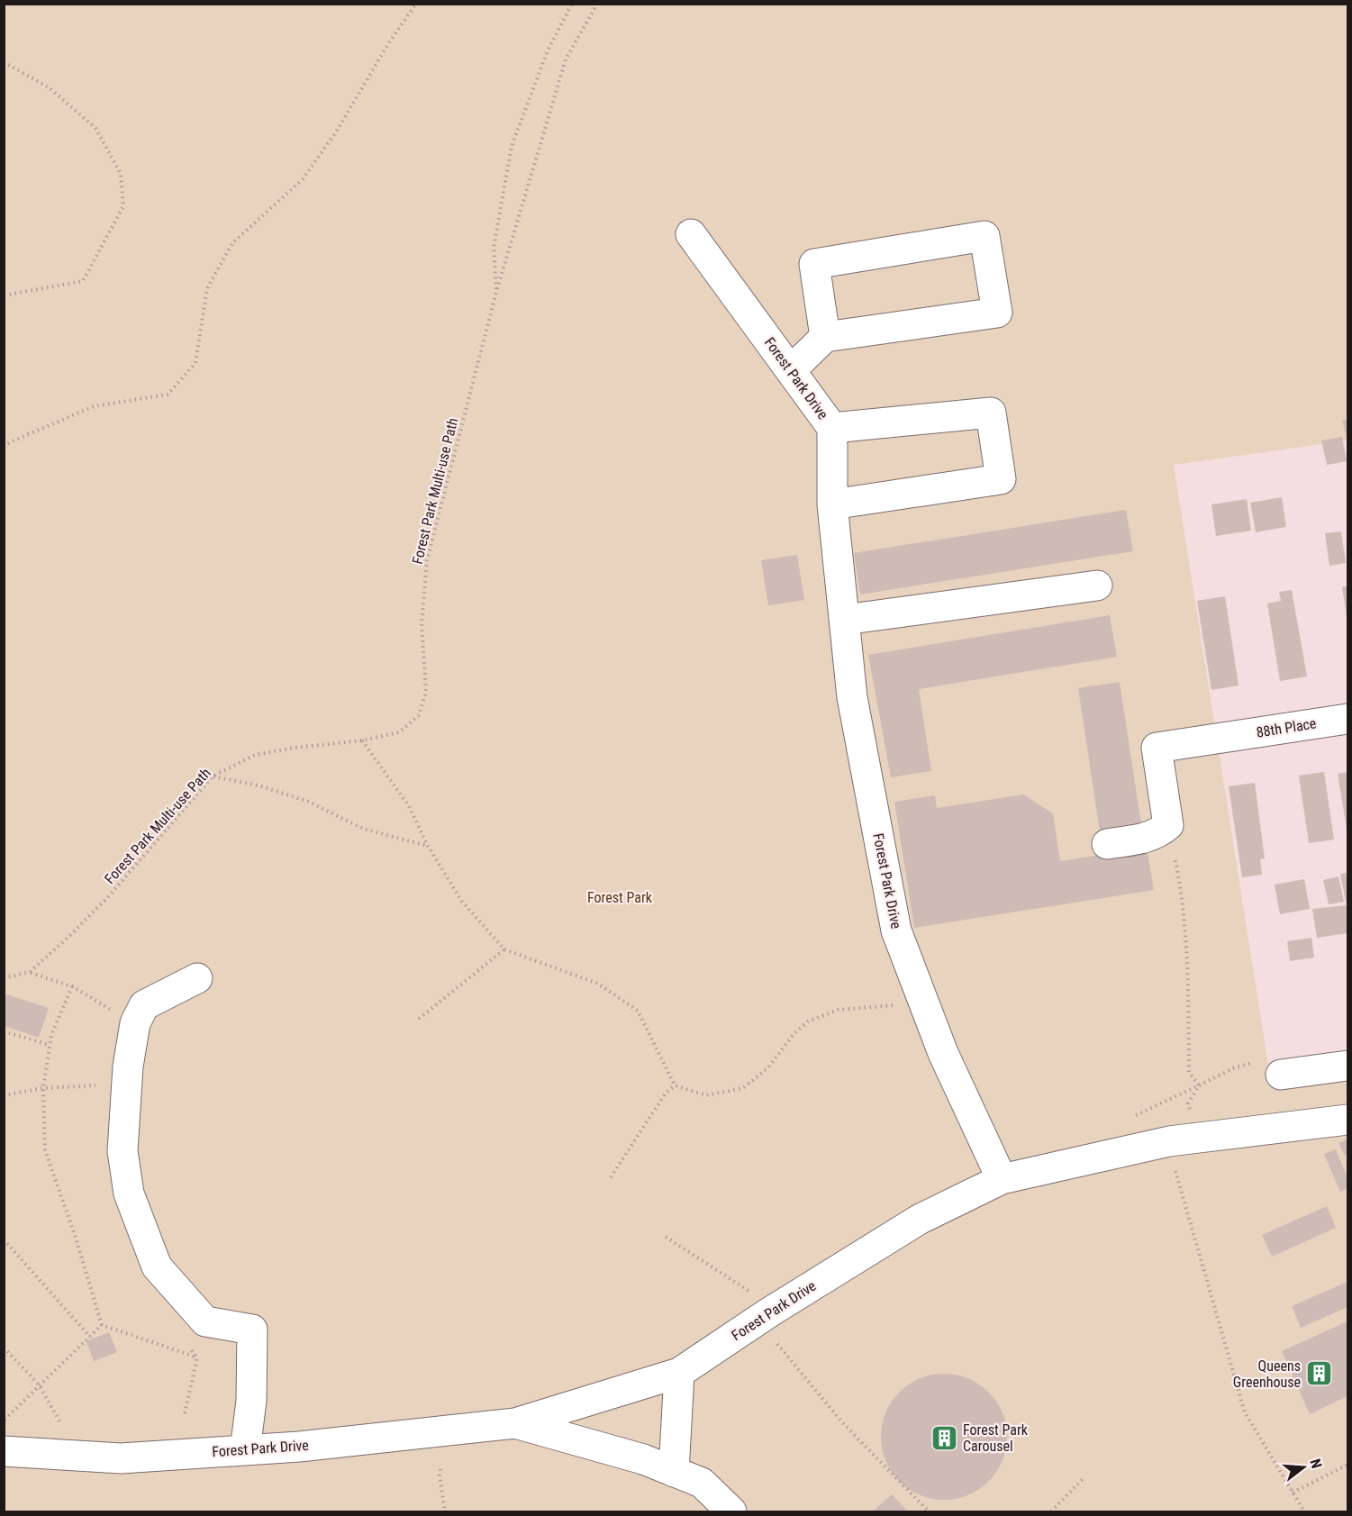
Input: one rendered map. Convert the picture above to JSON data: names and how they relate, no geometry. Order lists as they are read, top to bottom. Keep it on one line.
{"streets":{"street":["Forest Park Drive","88th Place"],"path":["Forest Park Multi-use Path"]},"parks":["Forest Park"],"places":{"building":["Queens Greenhouse","Forest Park Carousel"]},"north":"right"}
